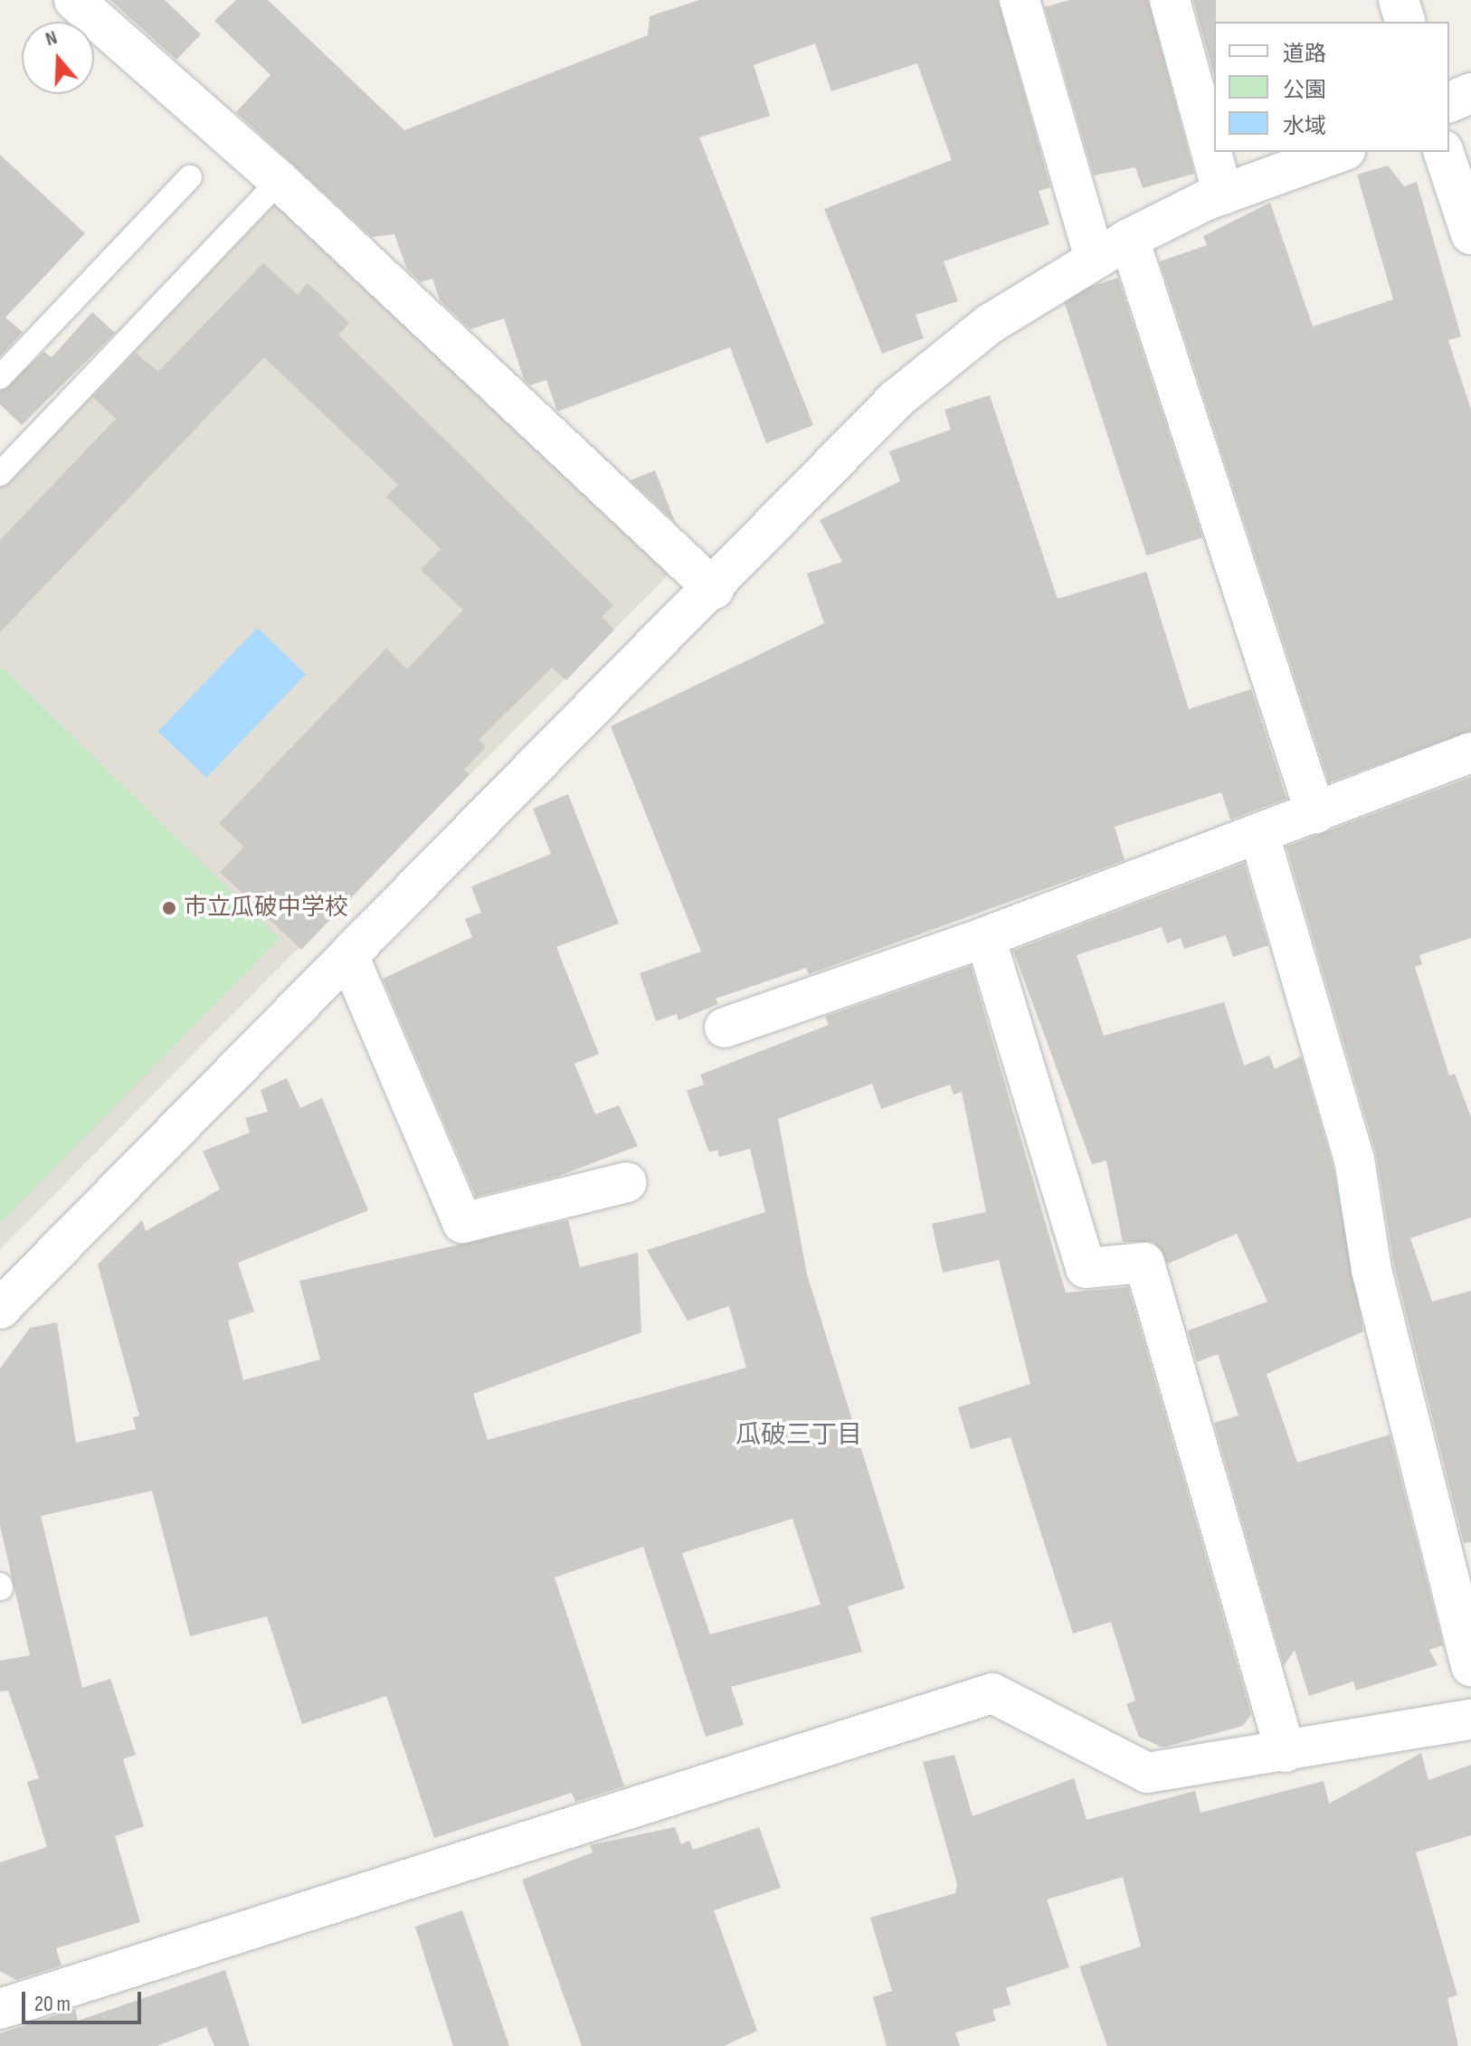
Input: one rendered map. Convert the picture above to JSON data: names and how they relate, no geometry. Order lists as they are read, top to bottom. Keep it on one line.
{"districts":["瓜破三丁目"],"places":["市立瓜破中学校"],"legend":["道路","公園","水域"],"scale_bar":"20 m","north":"top"}
